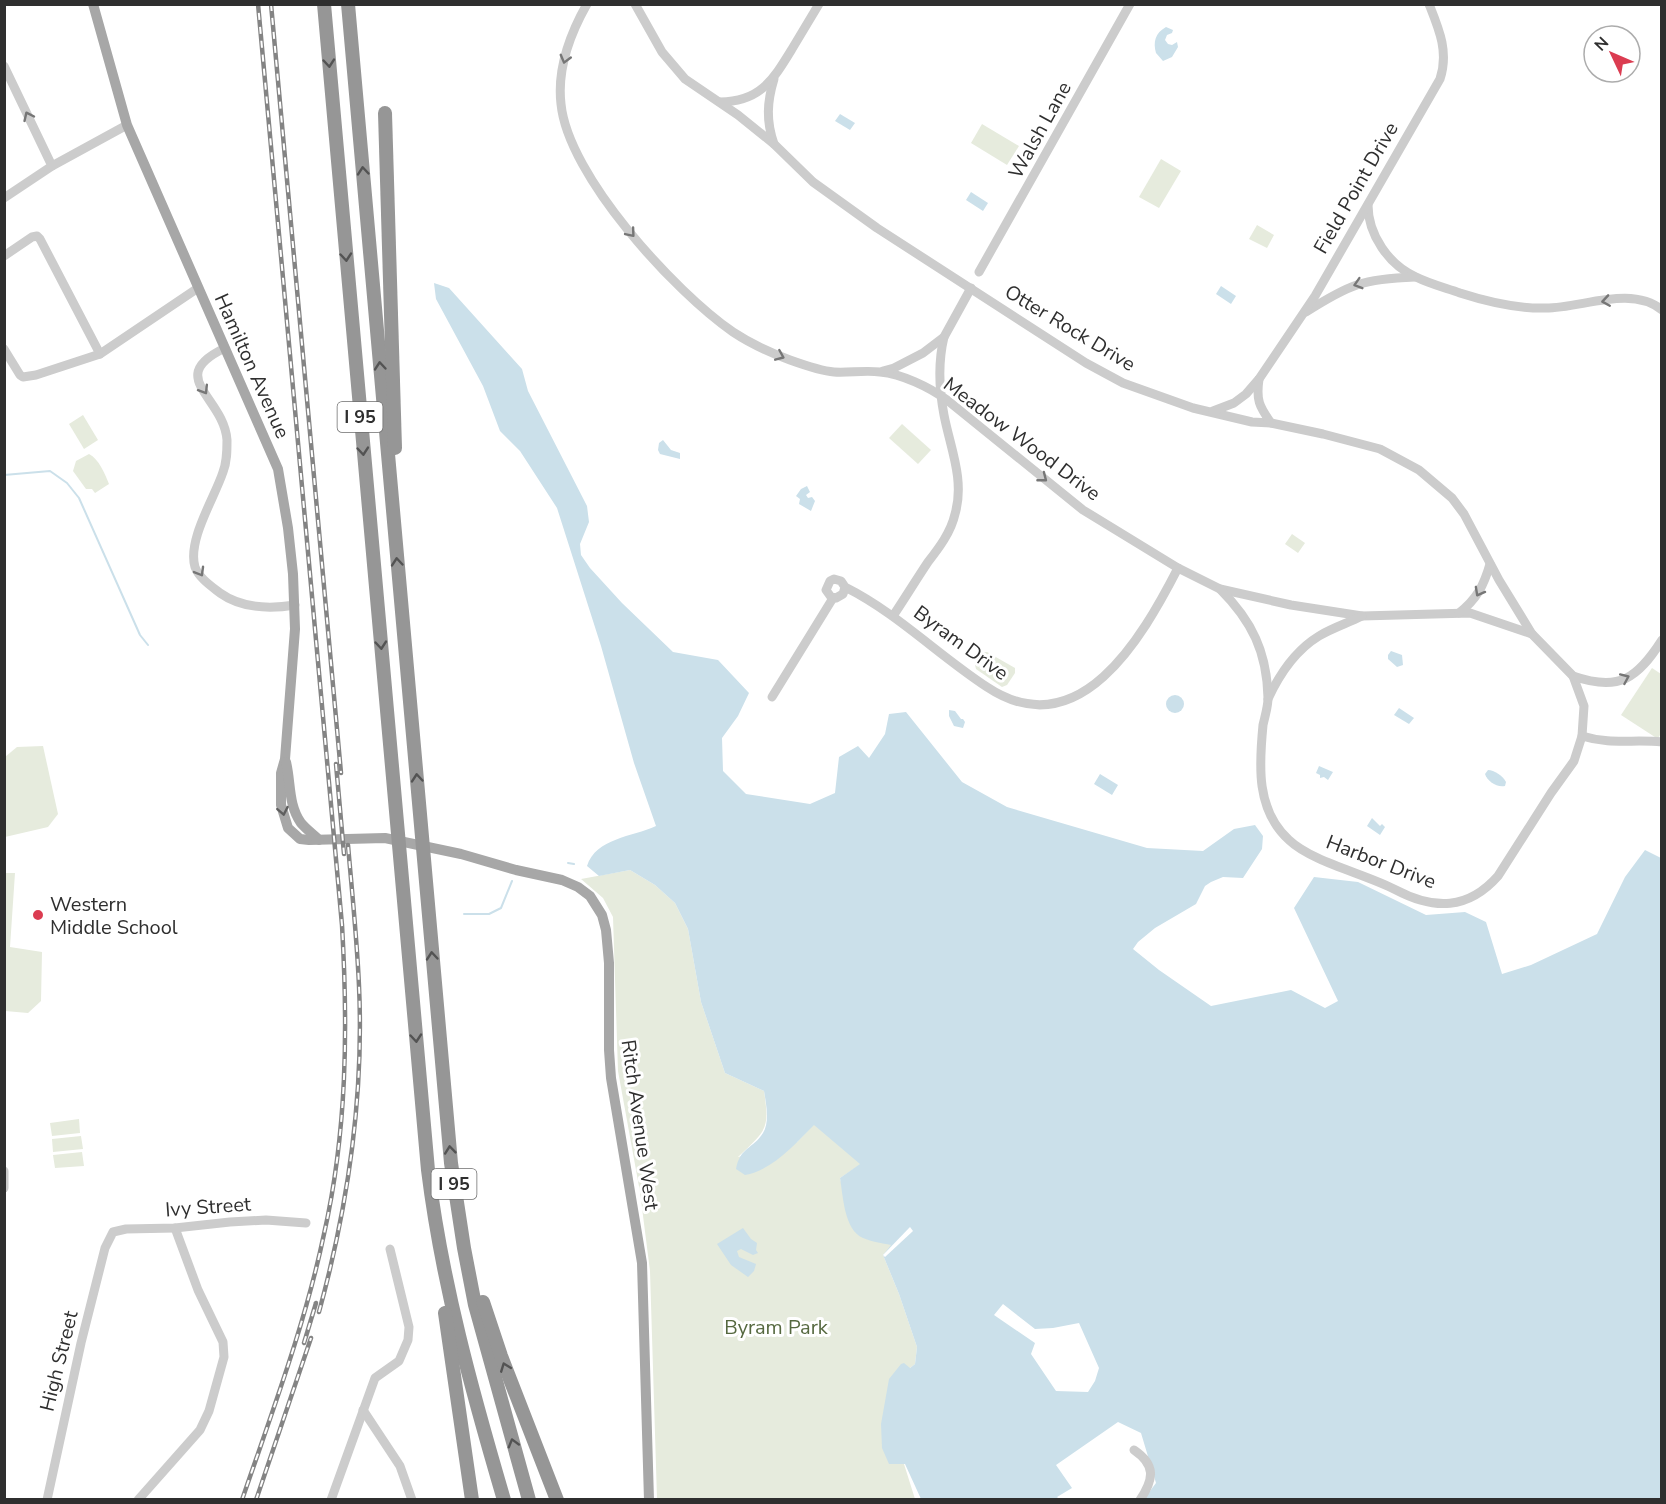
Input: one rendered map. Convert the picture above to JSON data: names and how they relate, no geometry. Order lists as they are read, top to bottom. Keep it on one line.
{"streets":{"highway":["I 95"],"main road":["Hamilton Avenue","Ritch Avenue West"],"street":["Walsh Lane","Field Point Drive","Otter Rock Drive","Meadow Wood Drive","Byram Drive","Harbor Drive","Ivy Street","High Street"]},"crossings":[["Field Point Drive","Otter Rock Drive"],["Otter Rock Drive","Meadow Wood Drive"],["Otter Rock Drive","Harbor Drive"],["Hamilton Avenue","Ritch Avenue West"],["Meadow Wood Drive","Byram Drive"],["Meadow Wood Drive","Harbor Drive"],["Ivy Street","High Street"]],"one_way":["Meadow Wood Drive"],"parks":["Byram Park"],"places":["Western Middle School"],"north":"top left"}
